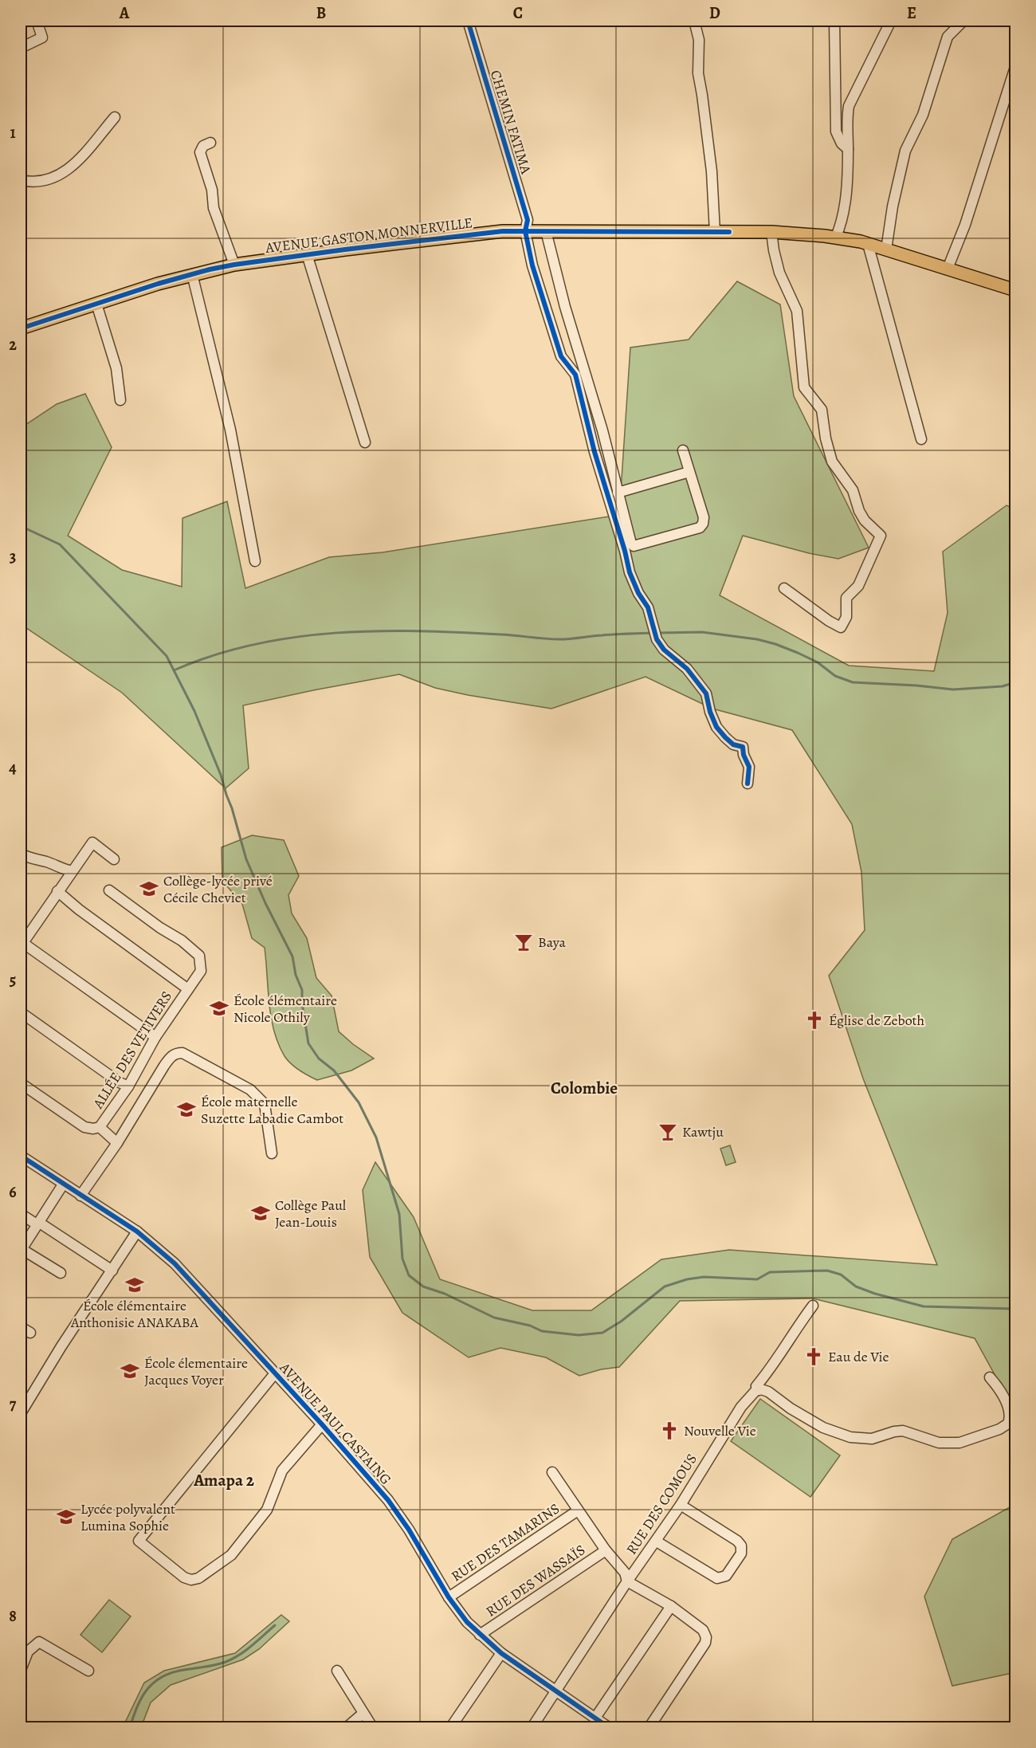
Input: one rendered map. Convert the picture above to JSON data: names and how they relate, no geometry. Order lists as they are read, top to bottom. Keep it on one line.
{"streets":{"main road":["AVENUE GASTON MONNERVILLE"],"street":["CHEMIN FATIMA","ALLÉE DES VETIVERS","AVENUE PAUL CASTAING","RUE DES COMOUS","RUE DES TAMARINS","RUE DES WASSAÏS"]},"crossings":[["CHEMIN FATIMA","AVENUE GASTON MONNERVILLE"],["AVENUE PAUL CASTAING","RUE DES COMOUS"],["AVENUE PAUL CASTAING","RUE DES TAMARINS"],["AVENUE PAUL CASTAING","RUE DES WASSAÏS"]],"districts":["Colombie","Amapa 2"],"places":{"school or university":["Collège-lycée privé Cécile Cheviet","École élémentaire Nicole Othily","École maternelle Suzette Labadie Cambot","Collège Paul Jean-Louis","École élémentaire Anthonisie ANAKABA","École élementaire Jacques Voyer","Lycée polyvalent Lumina Sophie"],"bar":["Baya","Kawtju"],"church":["Église de Zeboth","Eau de Vie","Nouvelle Vie"]},"grid":{"columns":["A","B","C","D","E"],"rows":["1","2","3","4","5","6","7","8"]}}
